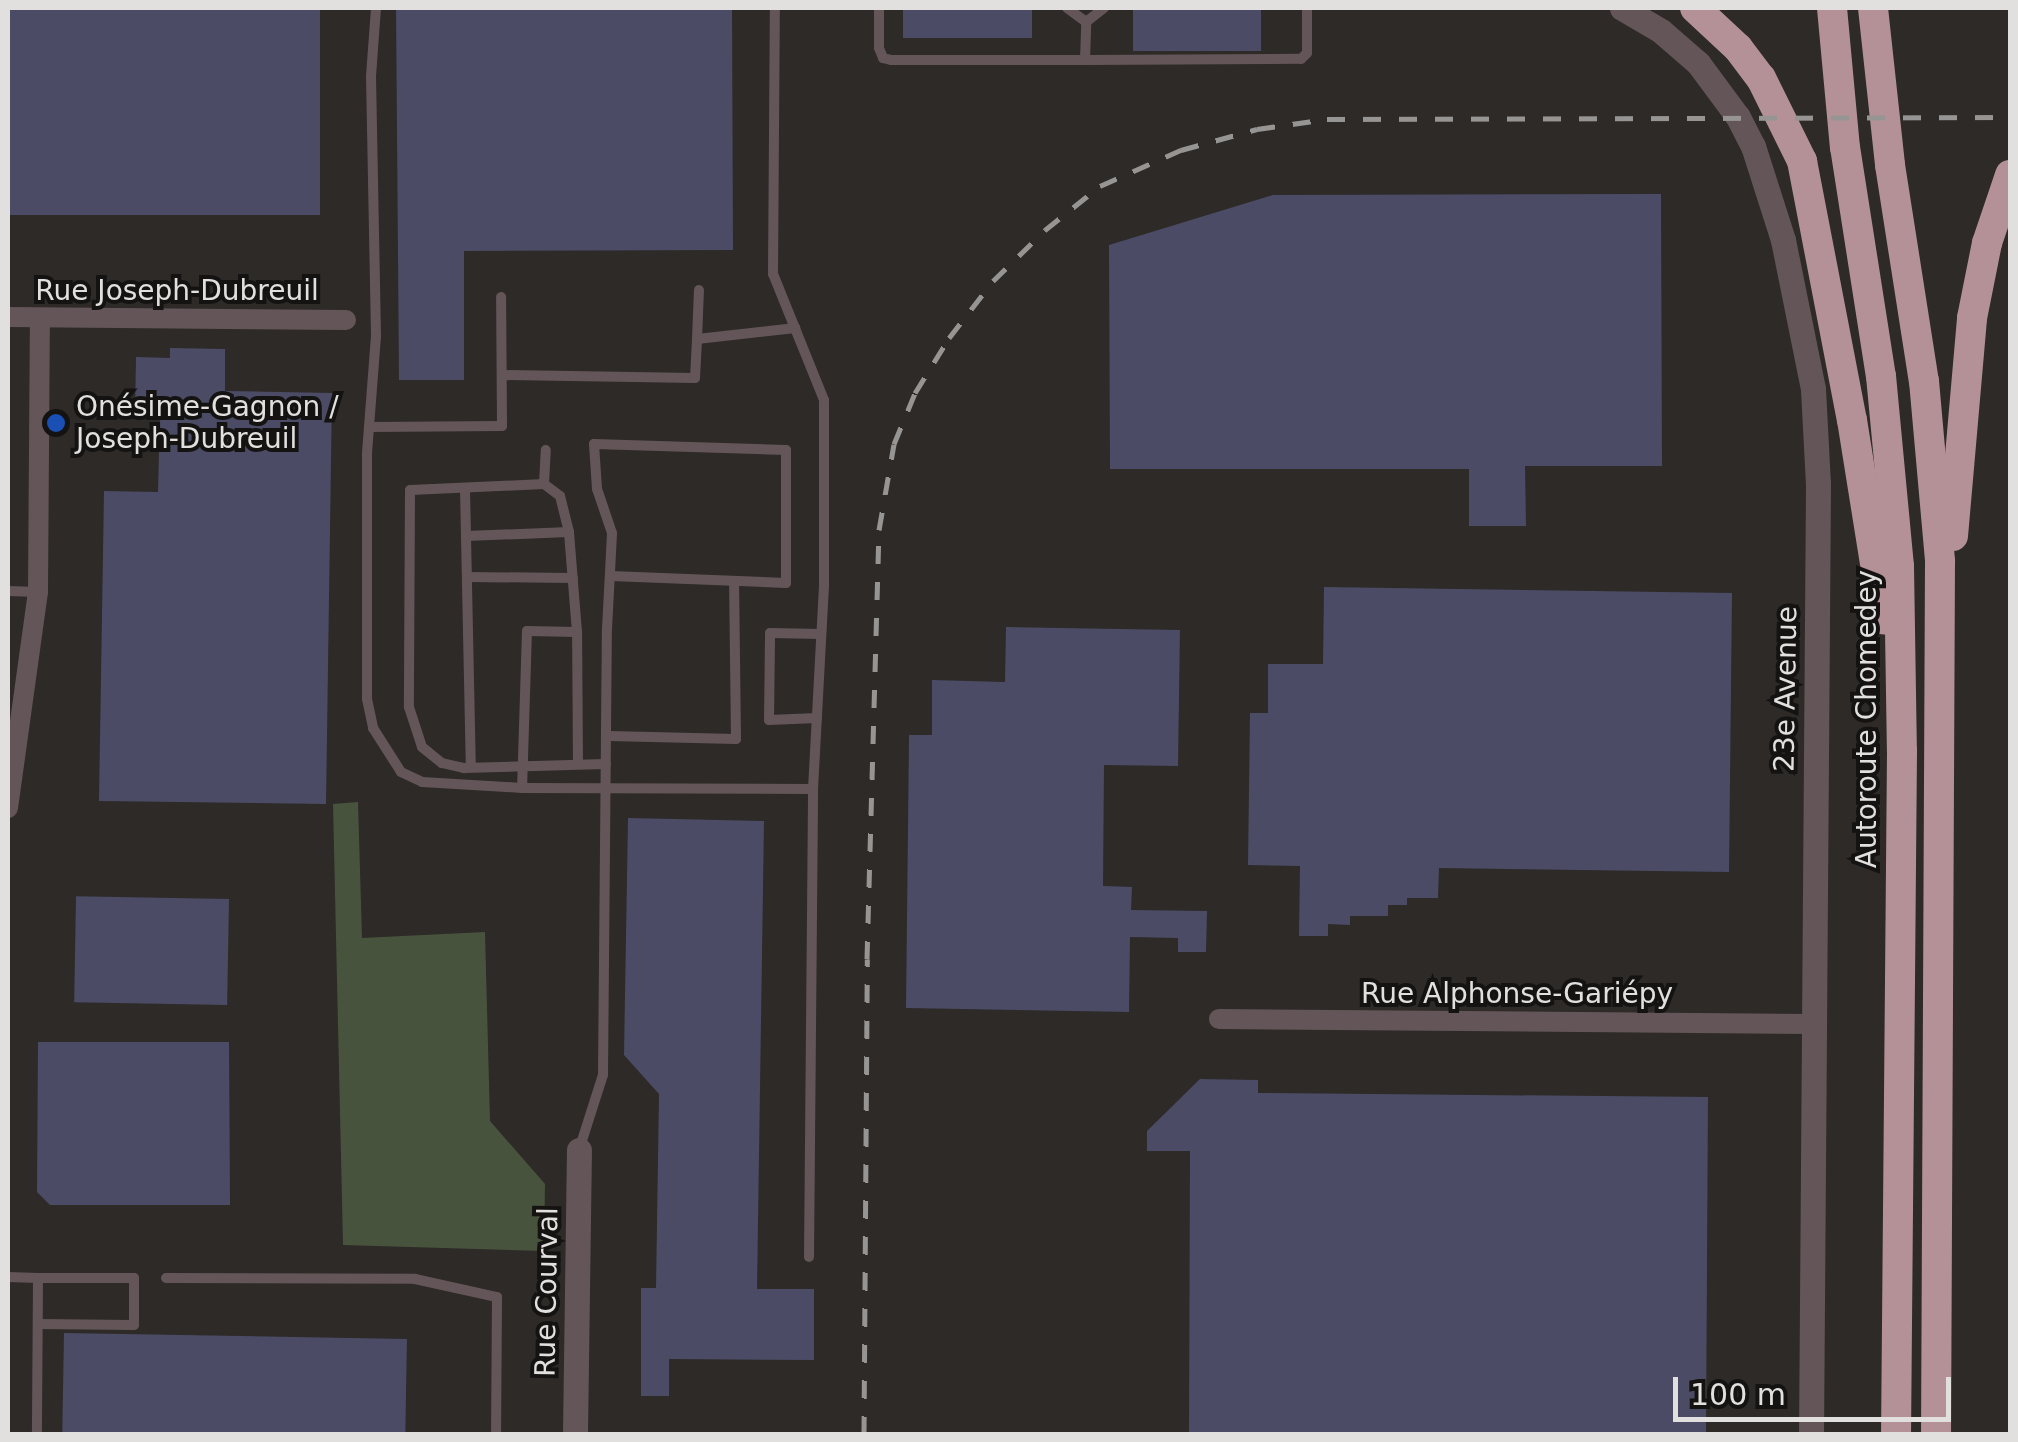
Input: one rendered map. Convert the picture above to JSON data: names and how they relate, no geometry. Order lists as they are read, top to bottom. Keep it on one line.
{"streets":{"highway":["Autoroute Chomedey"],"street":["Rue Joseph-Dubreuil","23e Avenue","Rue Alphonse-Gariépy","Rue Courval"]},"crossings":[["23e Avenue","Rue Alphonse-Gariépy"]],"places":["Onésime-Gagnon / Joseph-Dubreuil"],"scale_bar":"100 m"}
